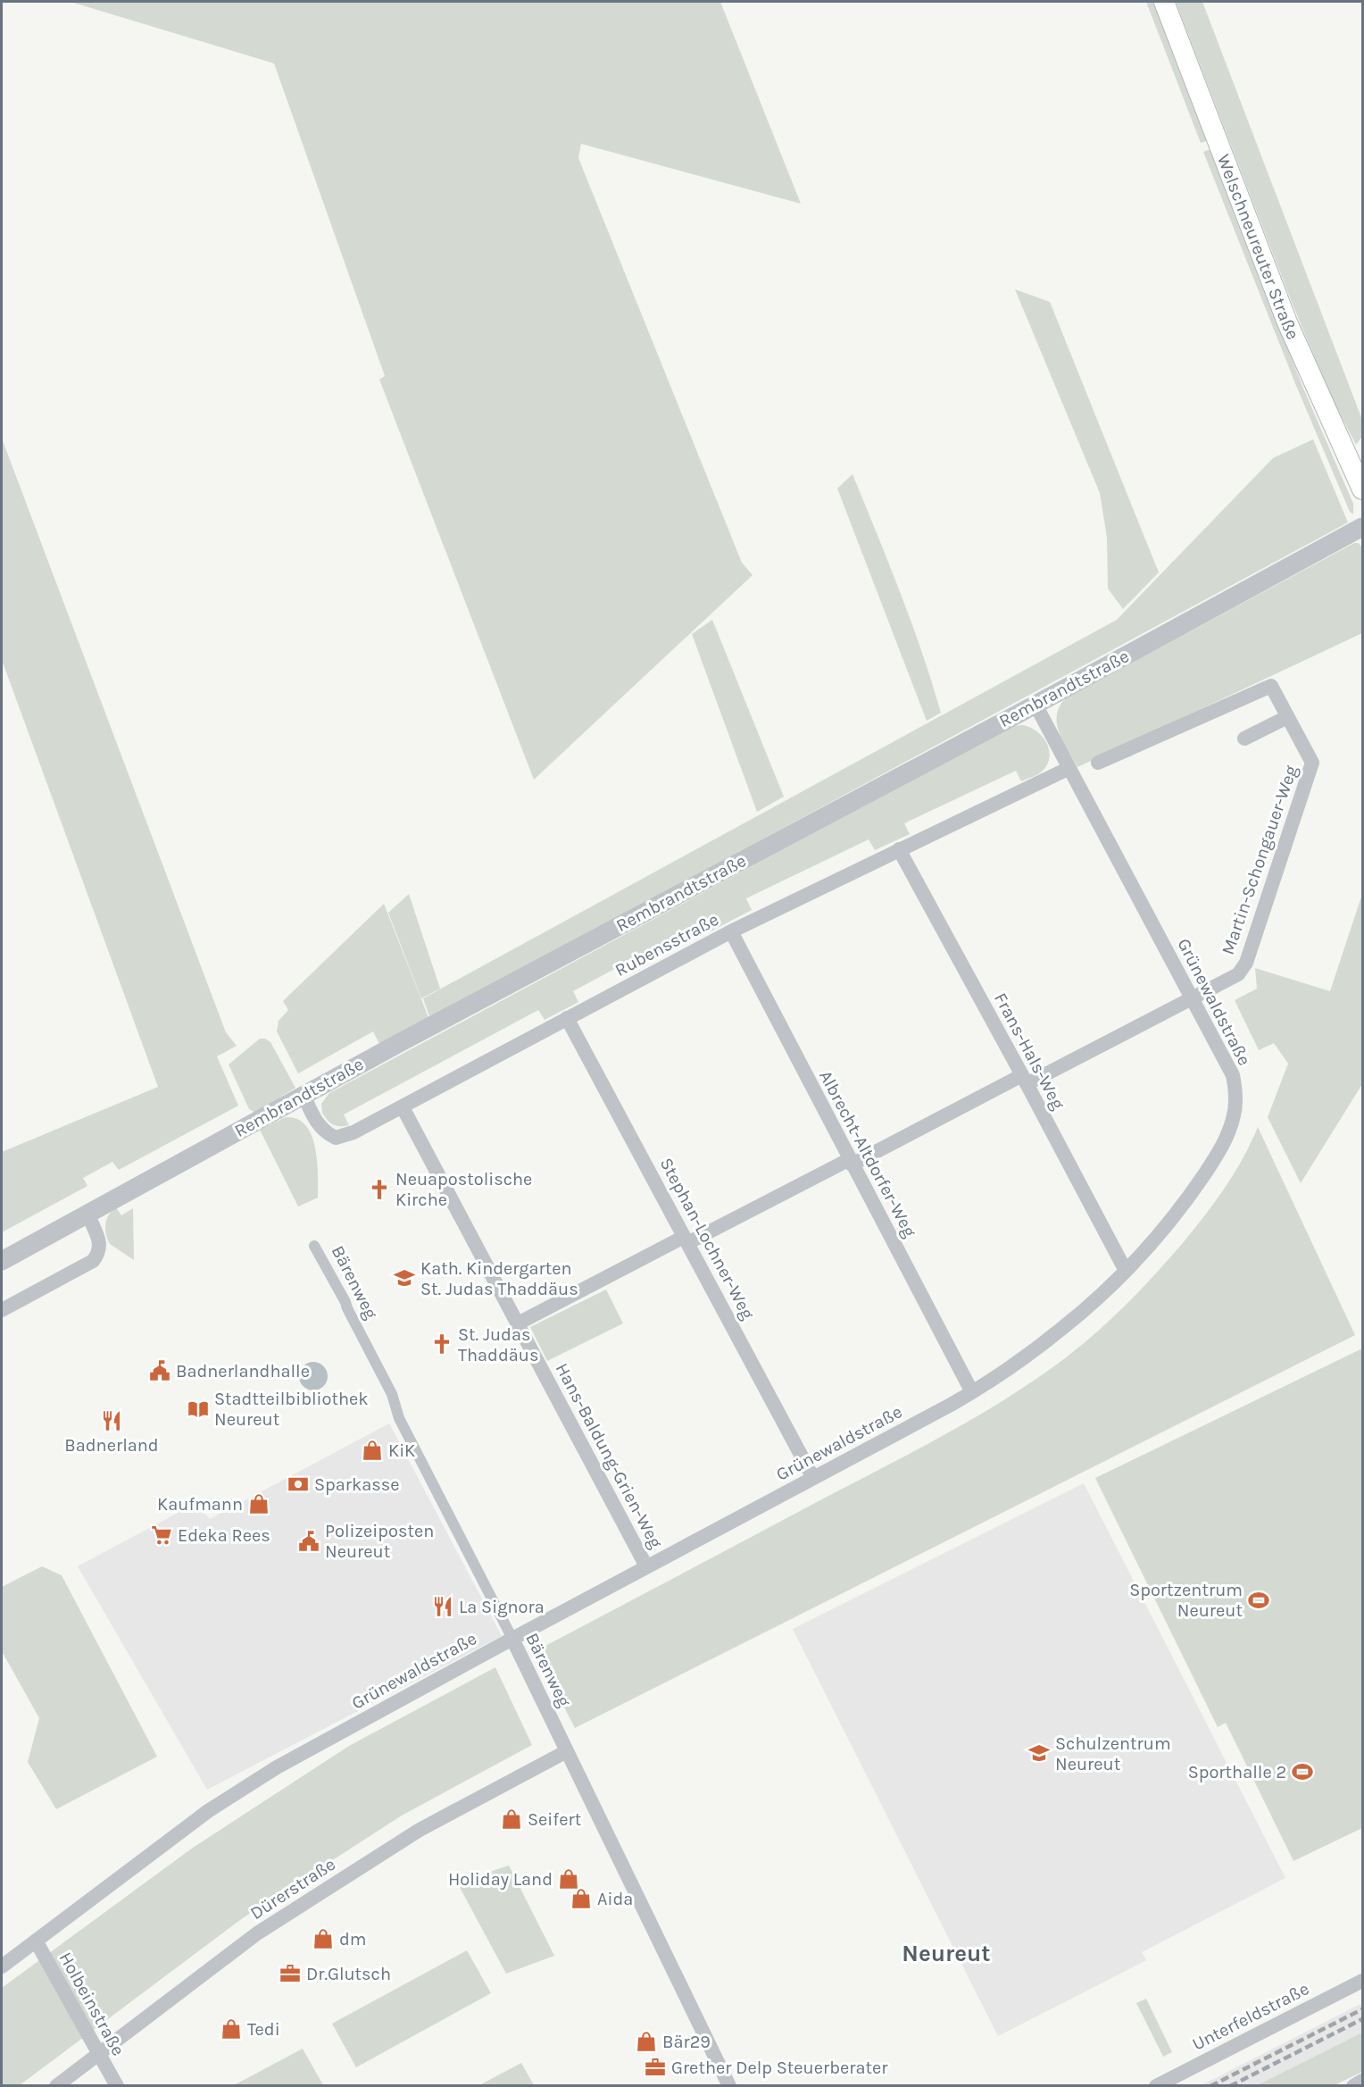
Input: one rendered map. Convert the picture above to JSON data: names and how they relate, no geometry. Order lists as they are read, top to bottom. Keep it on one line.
{"streets":{"main road":["Welschneureuter Straße"],"street":["Rembrandtstraße","Martin-Schongauer-Weg","Rubensstraße","Grünewaldstraße","Frans-Hals-Weg","Albrecht-Altdorfer-Weg","Stephan-Lochner-Weg","Bärenweg","Hans-Baldung-Grien-Weg","Dürerstraße","Holbeinstraße","Unterfeldstraße"]},"crossings":[["Rembrandtstraße","Rubensstraße"],["Rembrandtstraße","Grünewaldstraße"],["Martin-Schongauer-Weg","Grünewaldstraße"],["Martin-Schongauer-Weg","Frans-Hals-Weg"],["Martin-Schongauer-Weg","Albrecht-Altdorfer-Weg"],["Martin-Schongauer-Weg","Stephan-Lochner-Weg"],["Martin-Schongauer-Weg","Hans-Baldung-Grien-Weg"],["Rubensstraße","Grünewaldstraße"],["Rubensstraße","Frans-Hals-Weg"],["Rubensstraße","Albrecht-Altdorfer-Weg"],["Rubensstraße","Stephan-Lochner-Weg"],["Rubensstraße","Hans-Baldung-Grien-Weg"],["Grünewaldstraße","Frans-Hals-Weg"],["Grünewaldstraße","Albrecht-Altdorfer-Weg"],["Grünewaldstraße","Stephan-Lochner-Weg"],["Grünewaldstraße","Bärenweg"],["Grünewaldstraße","Hans-Baldung-Grien-Weg"],["Grünewaldstraße","Holbeinstraße"],["Bärenweg","Dürerstraße"],["Dürerstraße","Holbeinstraße"]],"districts":["Neureut"],"places":{"church":["Neuapostolische Kirche","St. Judas Thaddäus"],"school or university":["Kath. Kindergarten St. Judas Thaddäus","Schulzentrum Neureut"],"public building":["Badnerlandhalle","Polizeiposten Neureut"],"library":["Stadtteilbibliothek Neureut"],"restaurant":["Badnerland","La Signora"],"shop":["KiK","Kaufmann","Seifert","Holiday Land","Aida","dm","Tedi","Bär29"],"bank":["Sparkasse"],"supermarket":["Edeka Rees"],"sports":["Sportzentrum Neureut","Sporthalle 2"],"office":["Dr.Glutsch","Grether Delp Steuerberater"]}}
